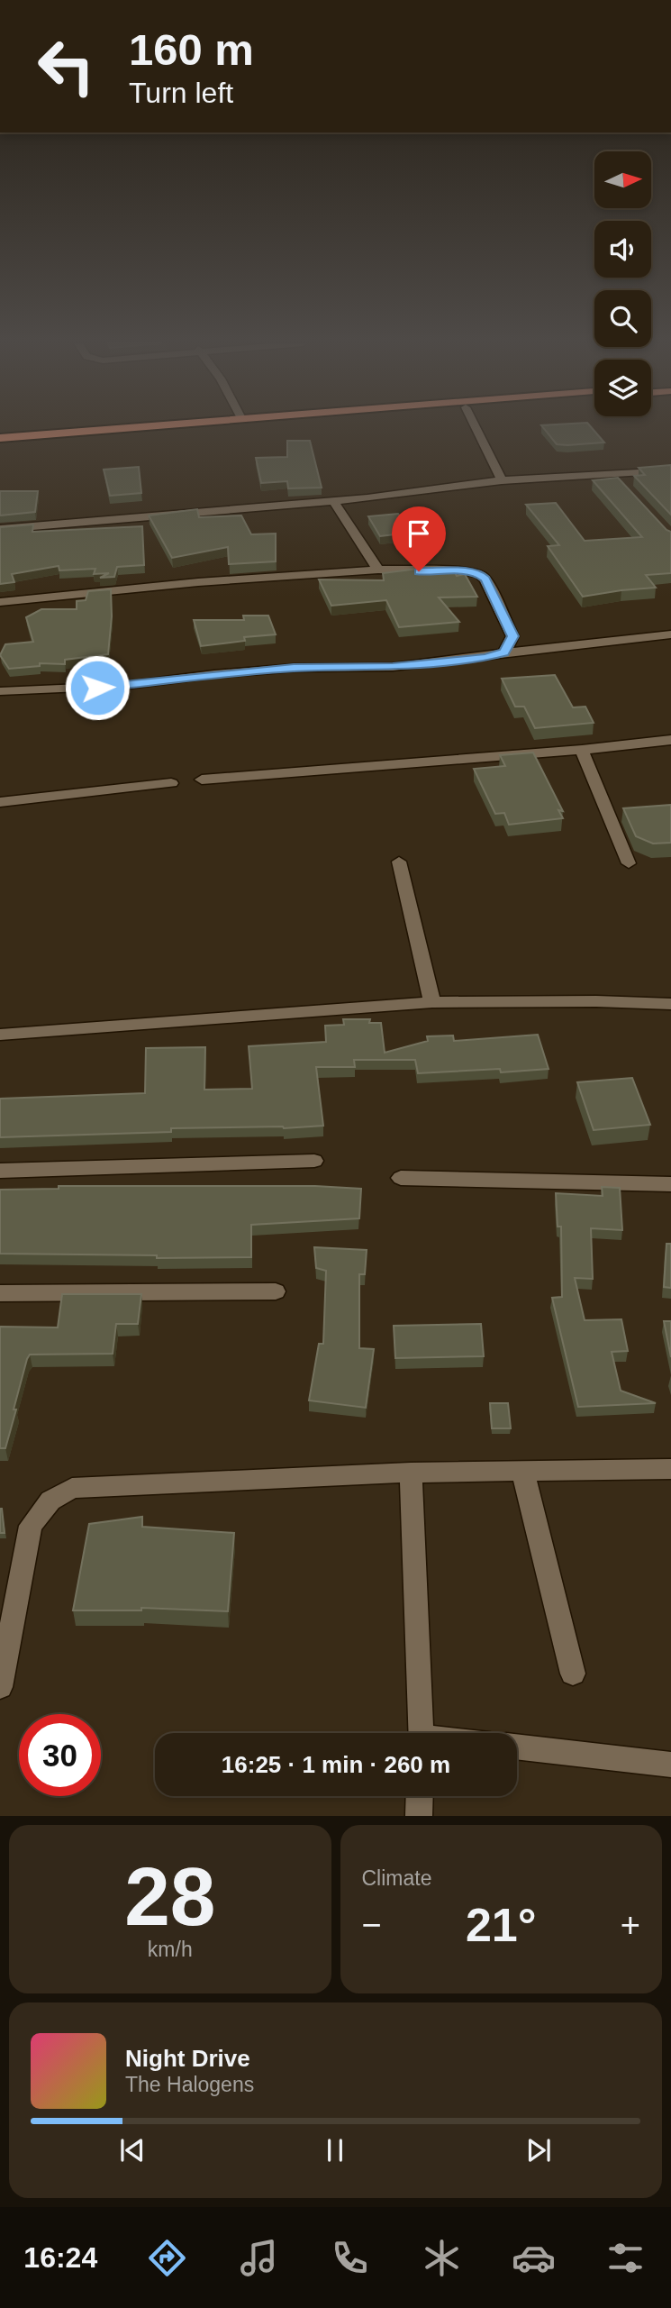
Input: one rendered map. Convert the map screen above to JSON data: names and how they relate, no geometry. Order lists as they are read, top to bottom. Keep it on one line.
{"north":"right","page":{"turn":["160 m","Turn left"],"limit":"30","trip":"16:25 · 1 min · 260 m","tile":[["28","km/h"],"Climate"],"heat":["−","21°","+"],"song":["Night Drive","The Halogens"],"tabs":"16:24"}}
